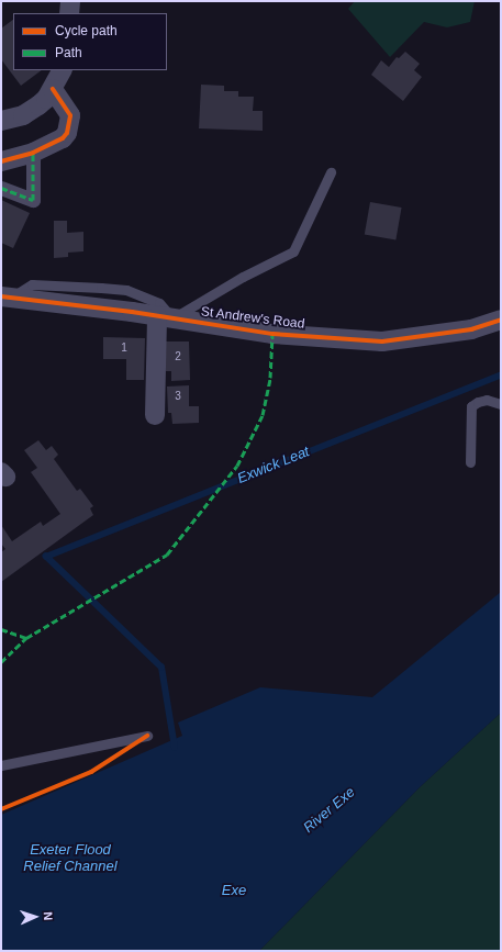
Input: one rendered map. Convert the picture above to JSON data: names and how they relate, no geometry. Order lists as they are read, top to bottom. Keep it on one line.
{"streets":{"street":["St Andrew's Road"]},"water":["Exwick Leat","River Exe","Exeter Flood Relief Channel","Exe"],"house_numbers":["1","2","3"],"legend":["Cycle path","Path"],"north":"right"}
